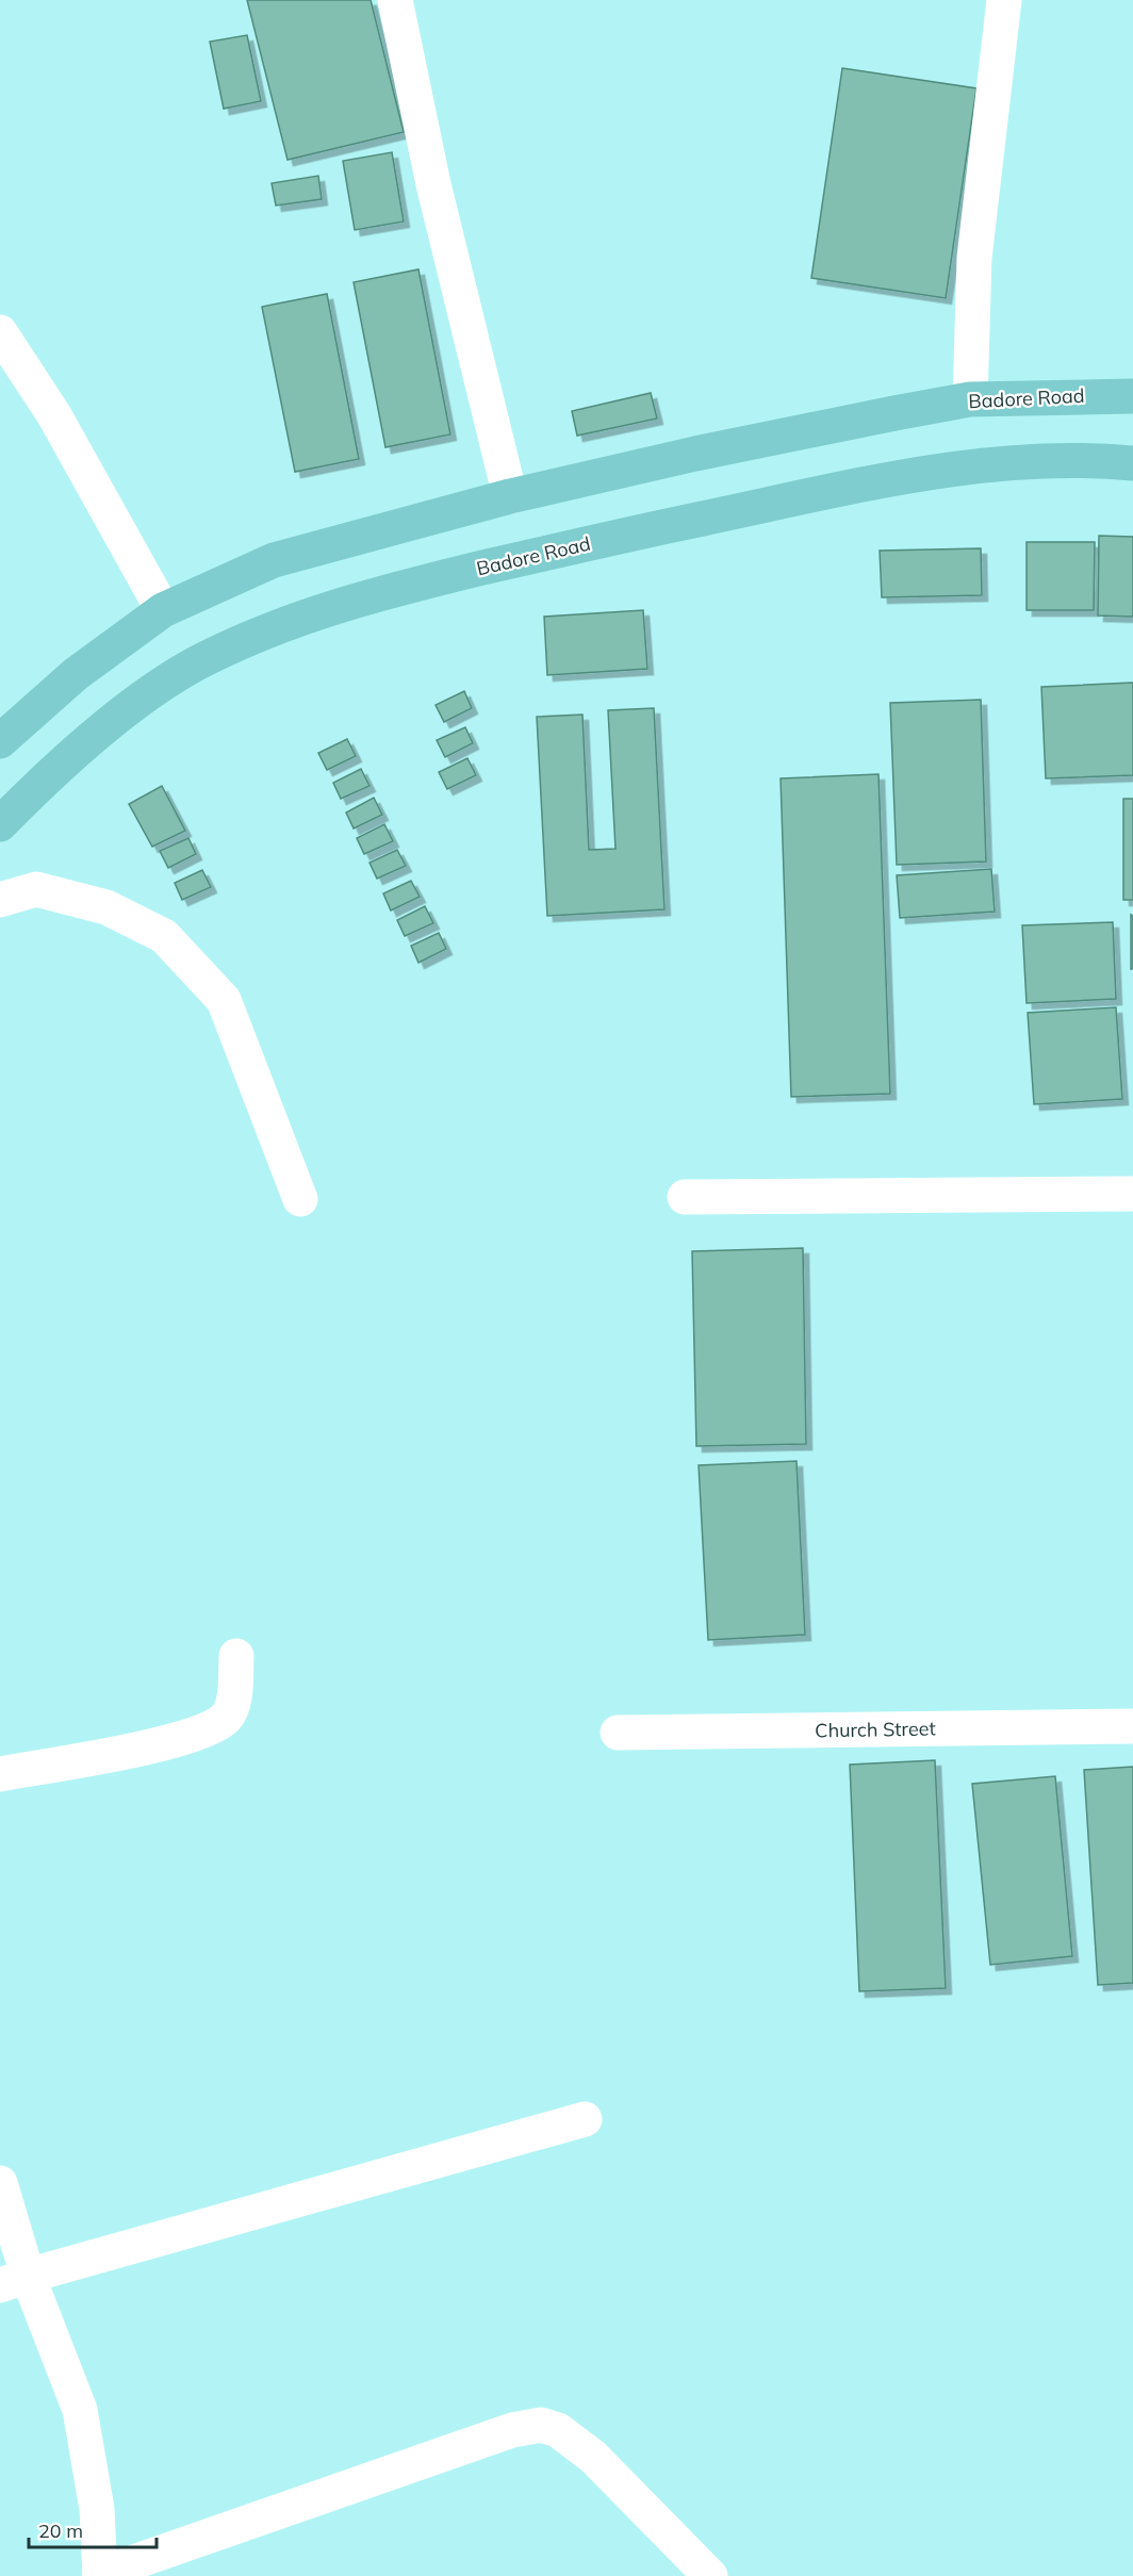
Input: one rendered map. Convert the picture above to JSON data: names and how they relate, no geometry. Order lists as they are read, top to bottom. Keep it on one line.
{"streets":{"main road":["Badore Road"],"street":["Church Street"]},"scale_bar":"20 m"}
